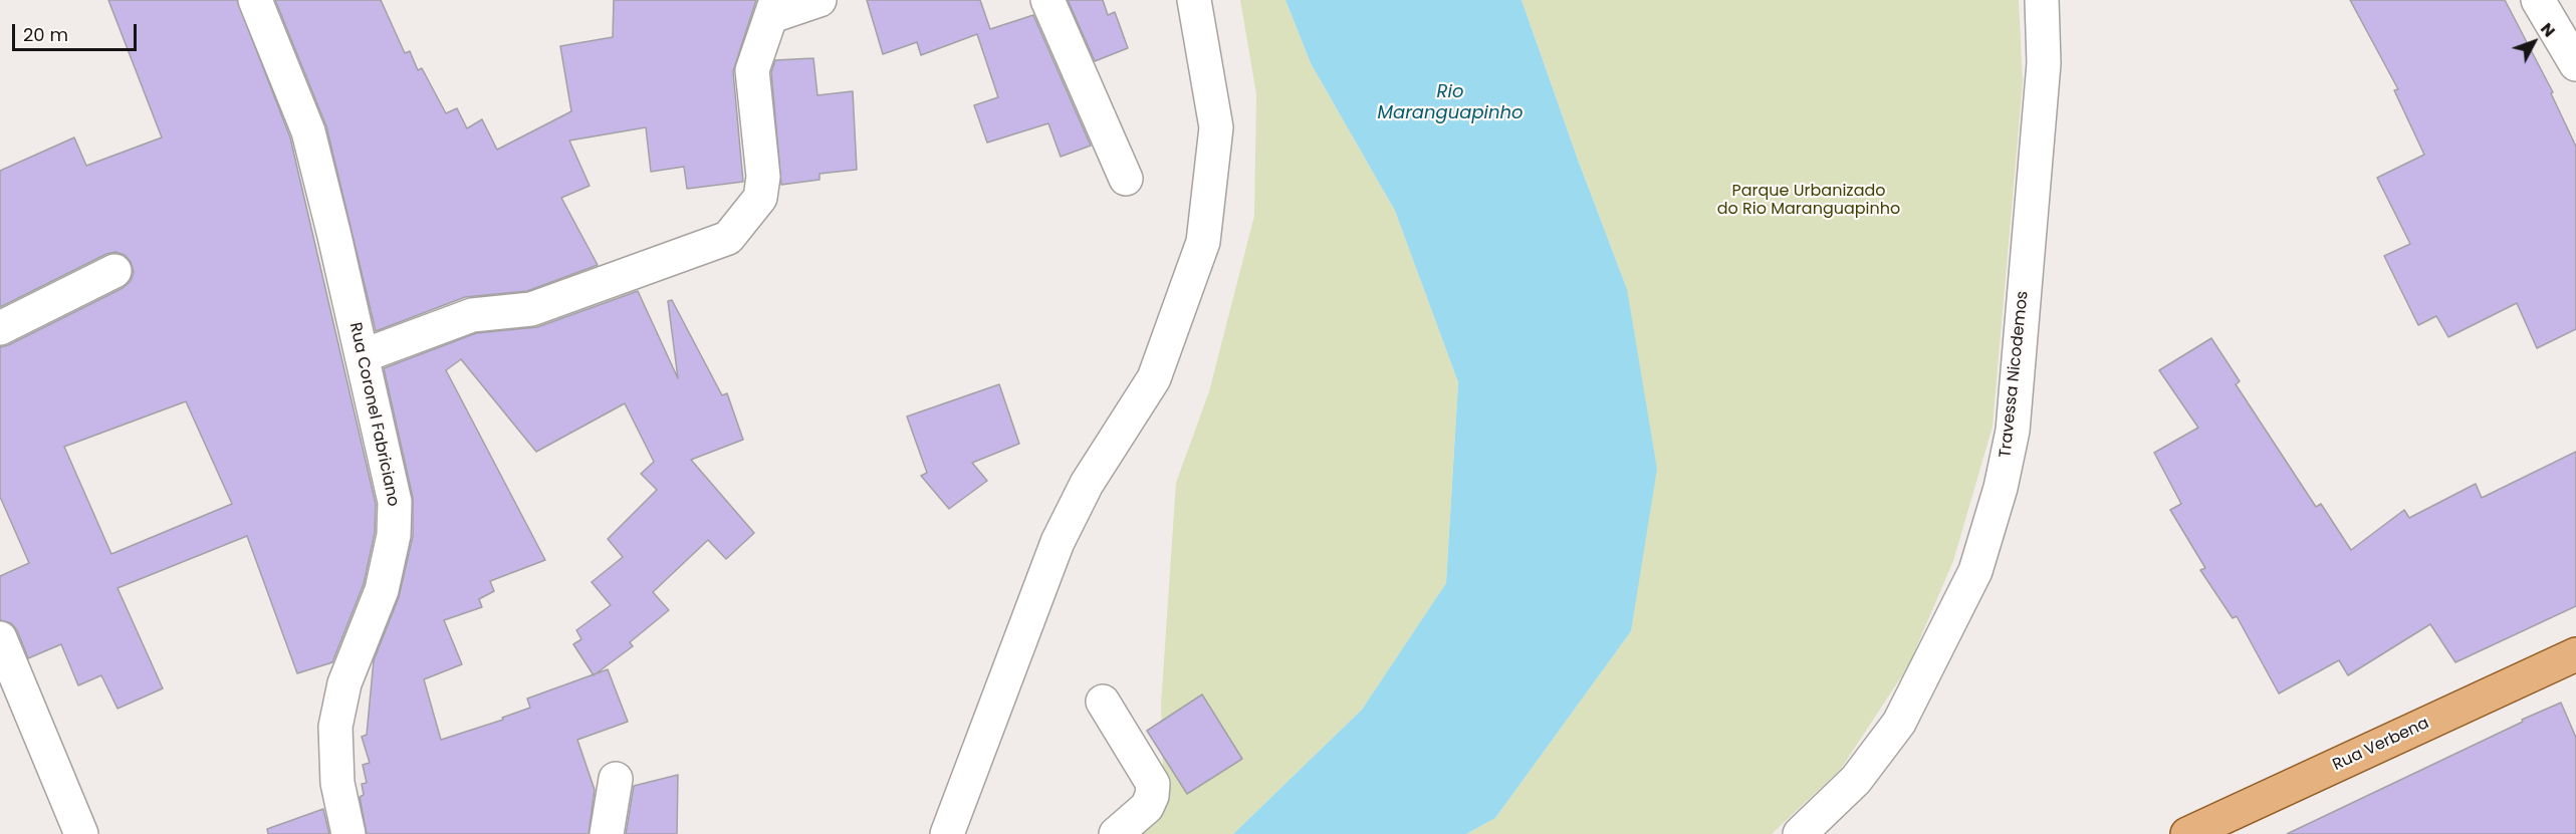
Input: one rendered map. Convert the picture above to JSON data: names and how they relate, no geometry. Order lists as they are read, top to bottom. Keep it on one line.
{"streets":{"main road":["Rua Verbena"],"street":["Travessa Nicodemos","Rua Coronel Fabriciano"]},"water":["Rio Maranguapinho"],"parks":["Parque Urbanizado do Rio Maranguapinho"],"scale_bar":"20 m","north":"top right"}
